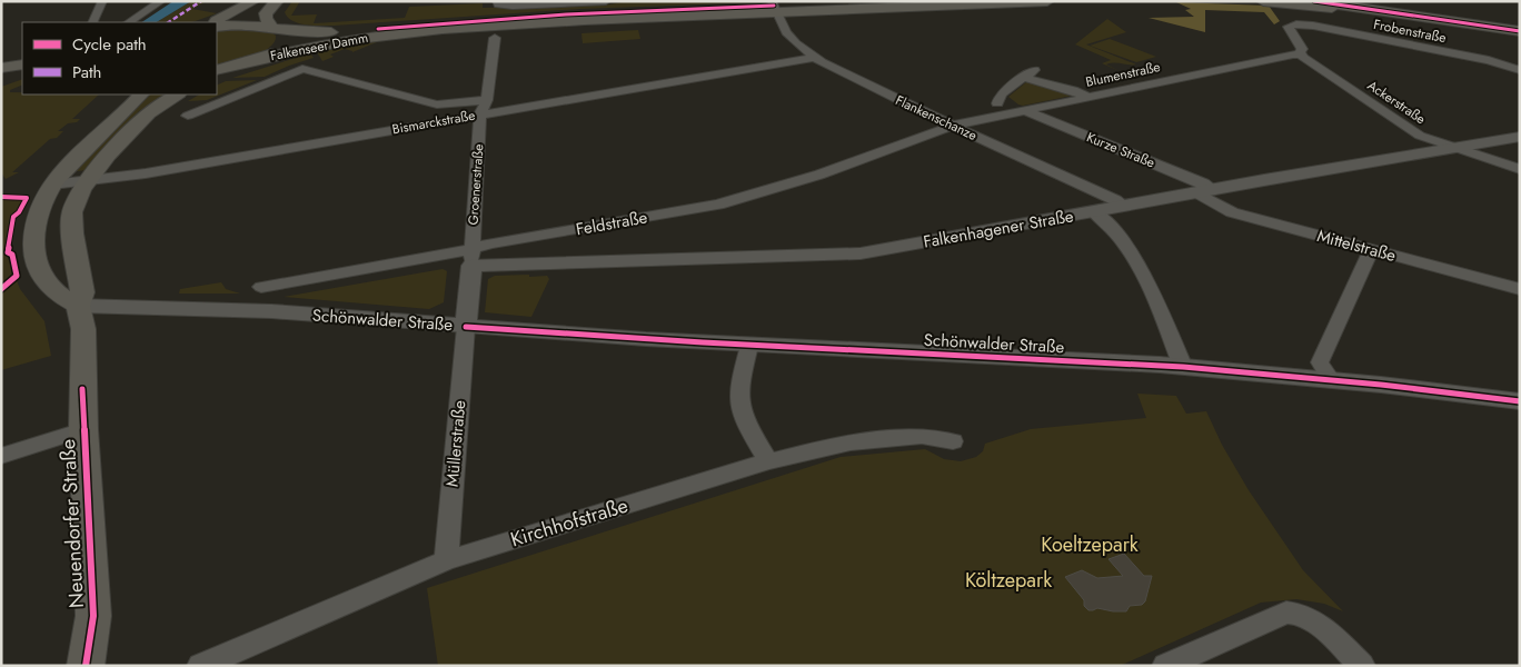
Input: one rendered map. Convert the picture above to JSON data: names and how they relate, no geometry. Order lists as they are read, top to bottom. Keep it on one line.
{"streets":{"main road":["Falkenseer Damm","Neuendorfer Straße"],"street":["Frobenstraße","Blumenstraße","Ackerstraße","Flankenschanze","Bismarckstraße","Kurze Straße","Groenerstraße","Feldstraße","Falkenhagener Straße","Mittelstraße","Schönwalder Straße","Müllerstraße","Kirchhofstraße"]},"crossings":[["Frobenstraße","Ackerstraße"],["Falkenseer Damm","Flankenschanze"],["Blumenstraße","Ackerstraße"],["Blumenstraße","Flankenschanze"],["Blumenstraße","Kurze Straße"],["Blumenstraße","Feldstraße"],["Ackerstraße","Falkenhagener Straße"],["Flankenschanze","Bismarckstraße"],["Flankenschanze","Feldstraße"],["Flankenschanze","Falkenhagener Straße"],["Bismarckstraße","Groenerstraße"],["Bismarckstraße","Neuendorfer Straße"],["Kurze Straße","Falkenhagener Straße"],["Kurze Straße","Mittelstraße"],["Groenerstraße","Feldstraße"],["Groenerstraße","Falkenhagener Straße"],["Feldstraße","Falkenhagener Straße"],["Falkenhagener Straße","Mittelstraße"],["Schönwalder Straße","Müllerstraße"],["Schönwalder Straße","Neuendorfer Straße"],["Müllerstraße","Kirchhofstraße"]],"parks":["Koeltzepark","Költzepark"],"legend":["Cycle path","Path"]}
